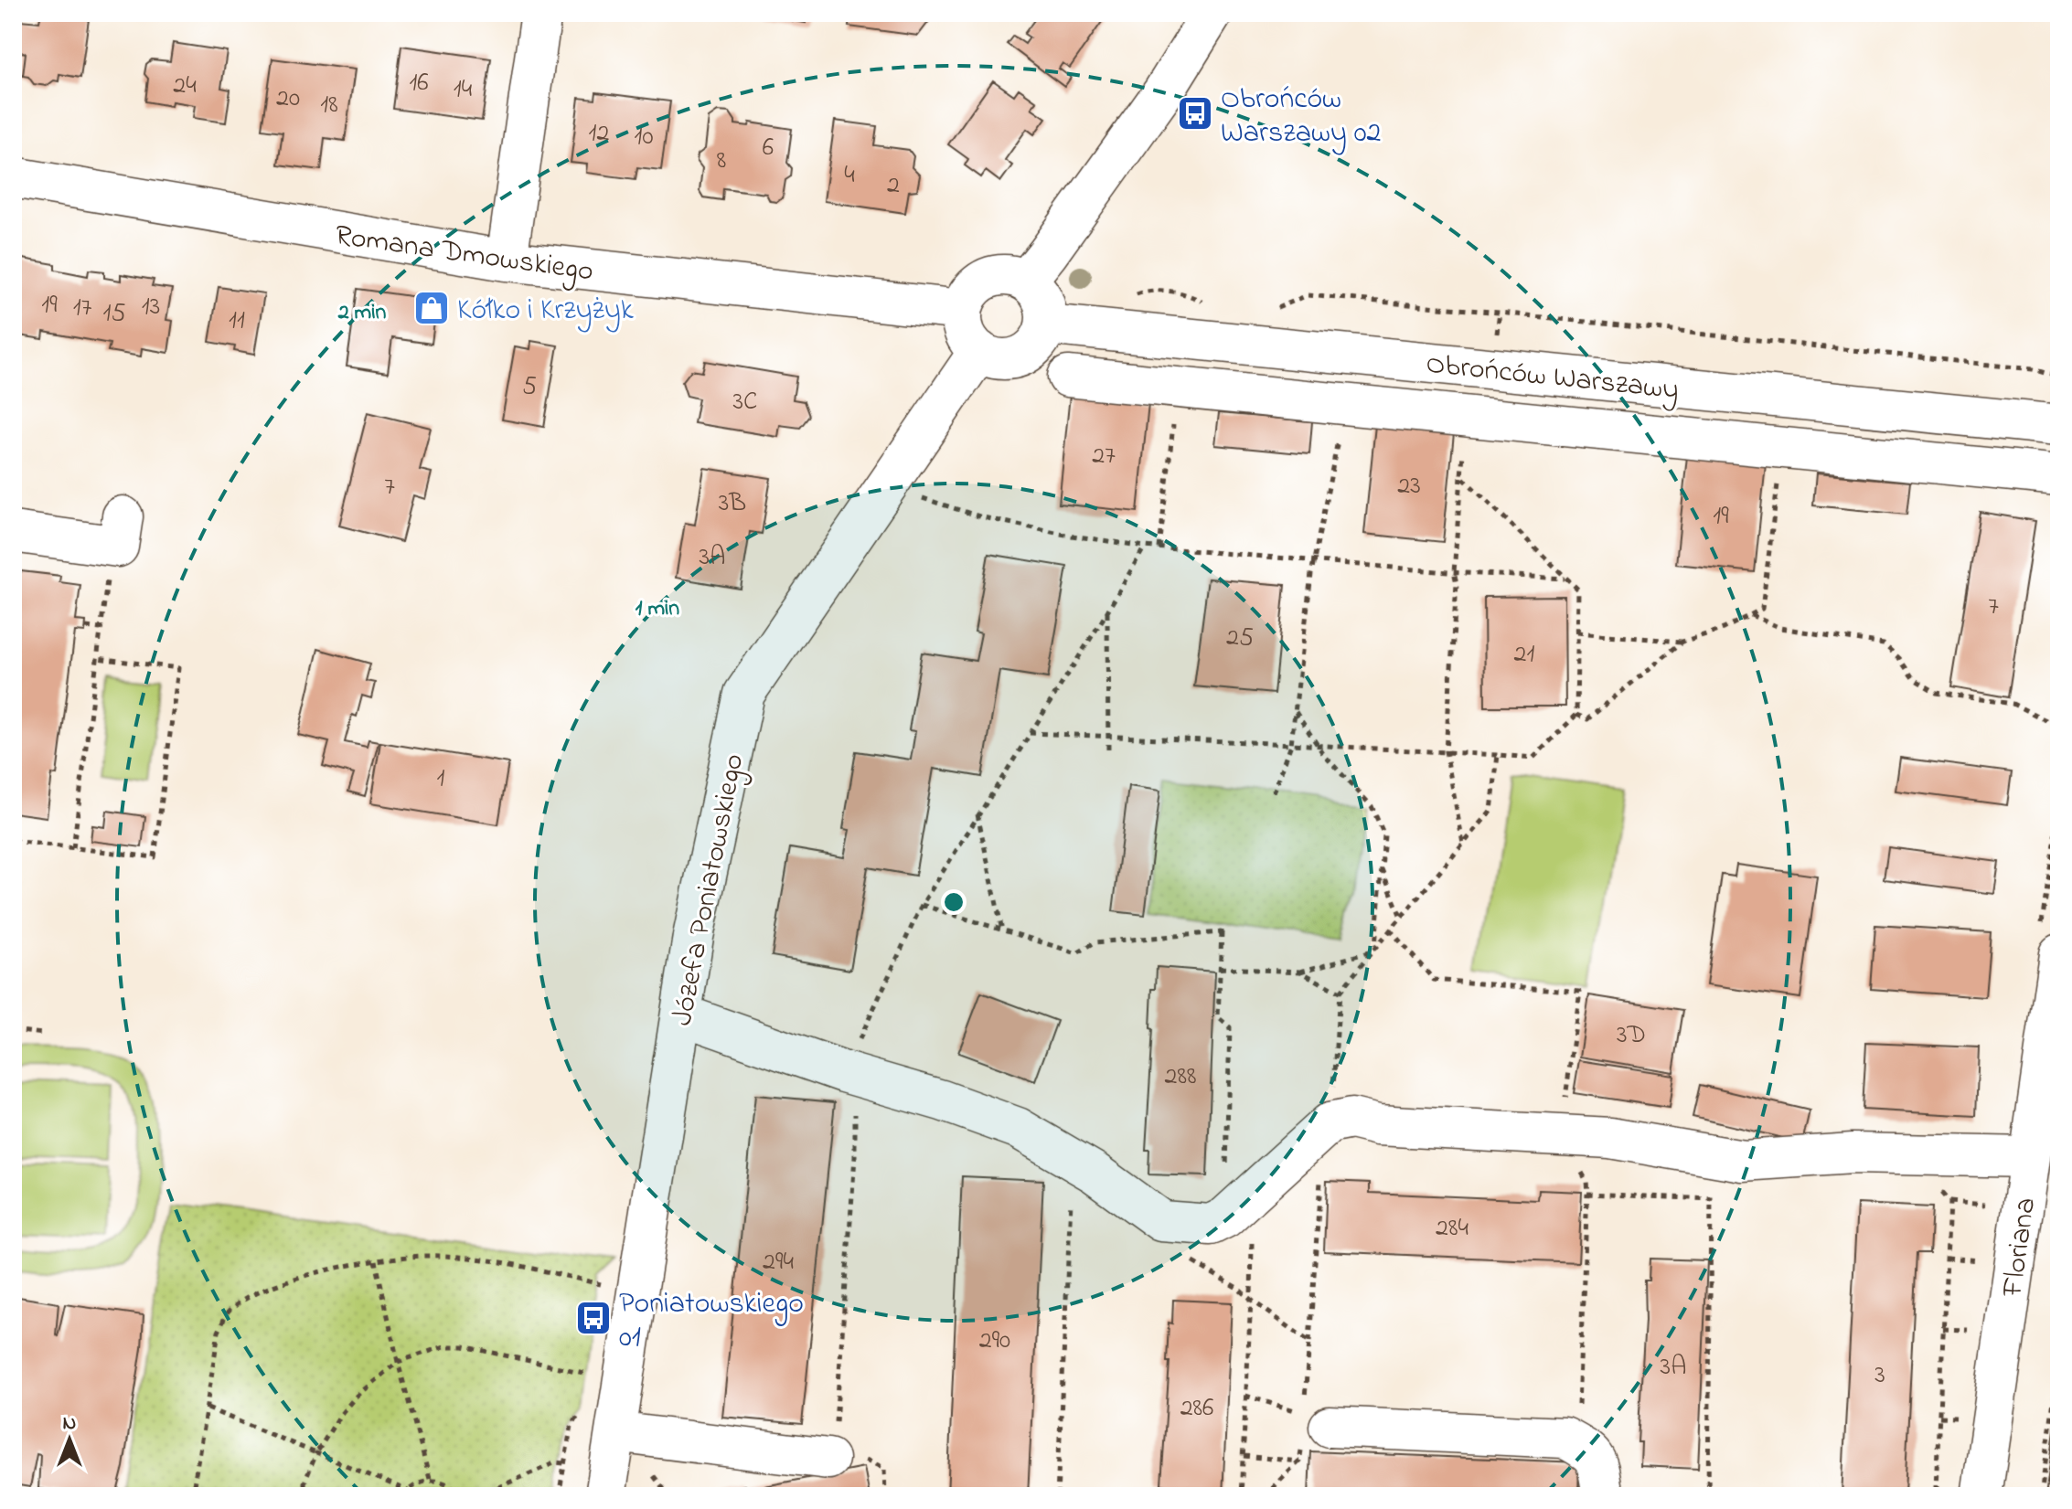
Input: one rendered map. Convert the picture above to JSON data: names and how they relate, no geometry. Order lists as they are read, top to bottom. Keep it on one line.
{"streets":{"street":["Romana Dmowskiego","Obrońców Warszawy","Józefa Poniatowskiego","Floriana"]},"crossings":[["Romana Dmowskiego","Obrońców Warszawy"],["Romana Dmowskiego","Józefa Poniatowskiego"],["Obrońców Warszawy","Józefa Poniatowskiego"]],"places":{"bus stop":["Obrońców Warszawy 02","Poniatowskiego 01"],"shop":["Kółko i Krzyżyk"]},"house_numbers":["16","24","14","20","18","12","10","6","8","4","2","19","13","17","15","11","5","3C","27","23","7","3B","19","3A","7","25","21","1","3D","288","284","294","290","3A","3","286"],"north":"top","rings":["2 min","1 min"]}
